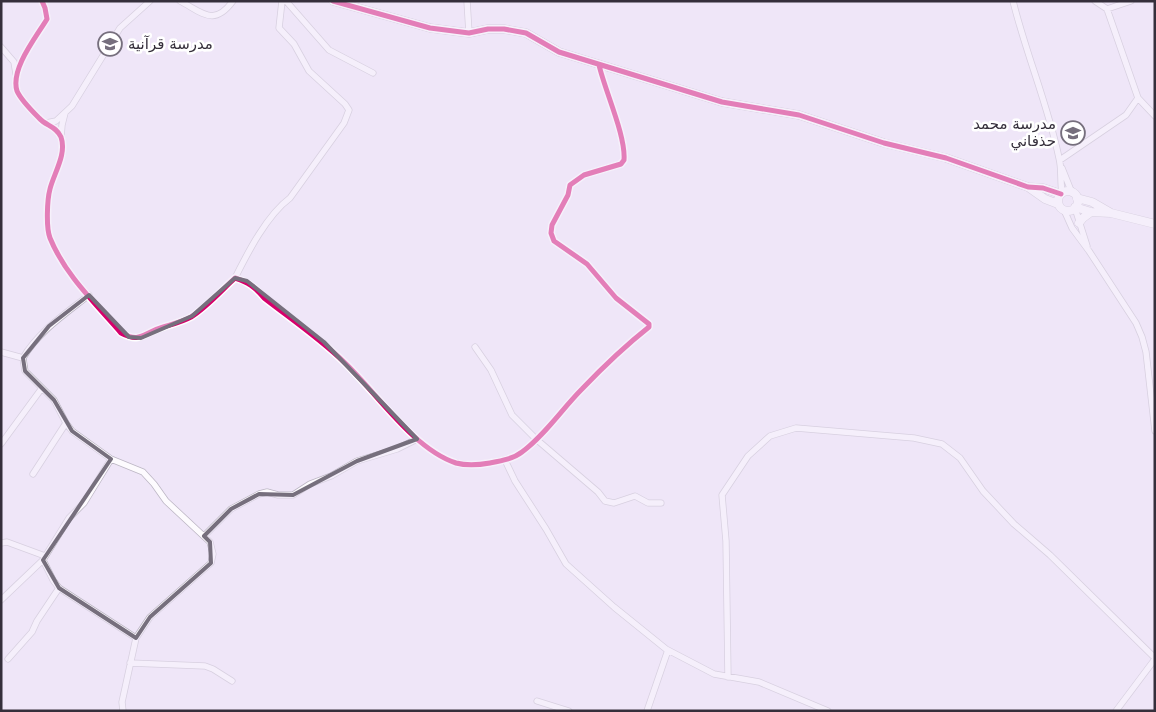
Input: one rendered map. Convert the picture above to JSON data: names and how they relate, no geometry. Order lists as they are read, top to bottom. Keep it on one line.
{"places":{"school or university":["مدرسة قرآنية","مدرسة محمد حذفاني"]}}
